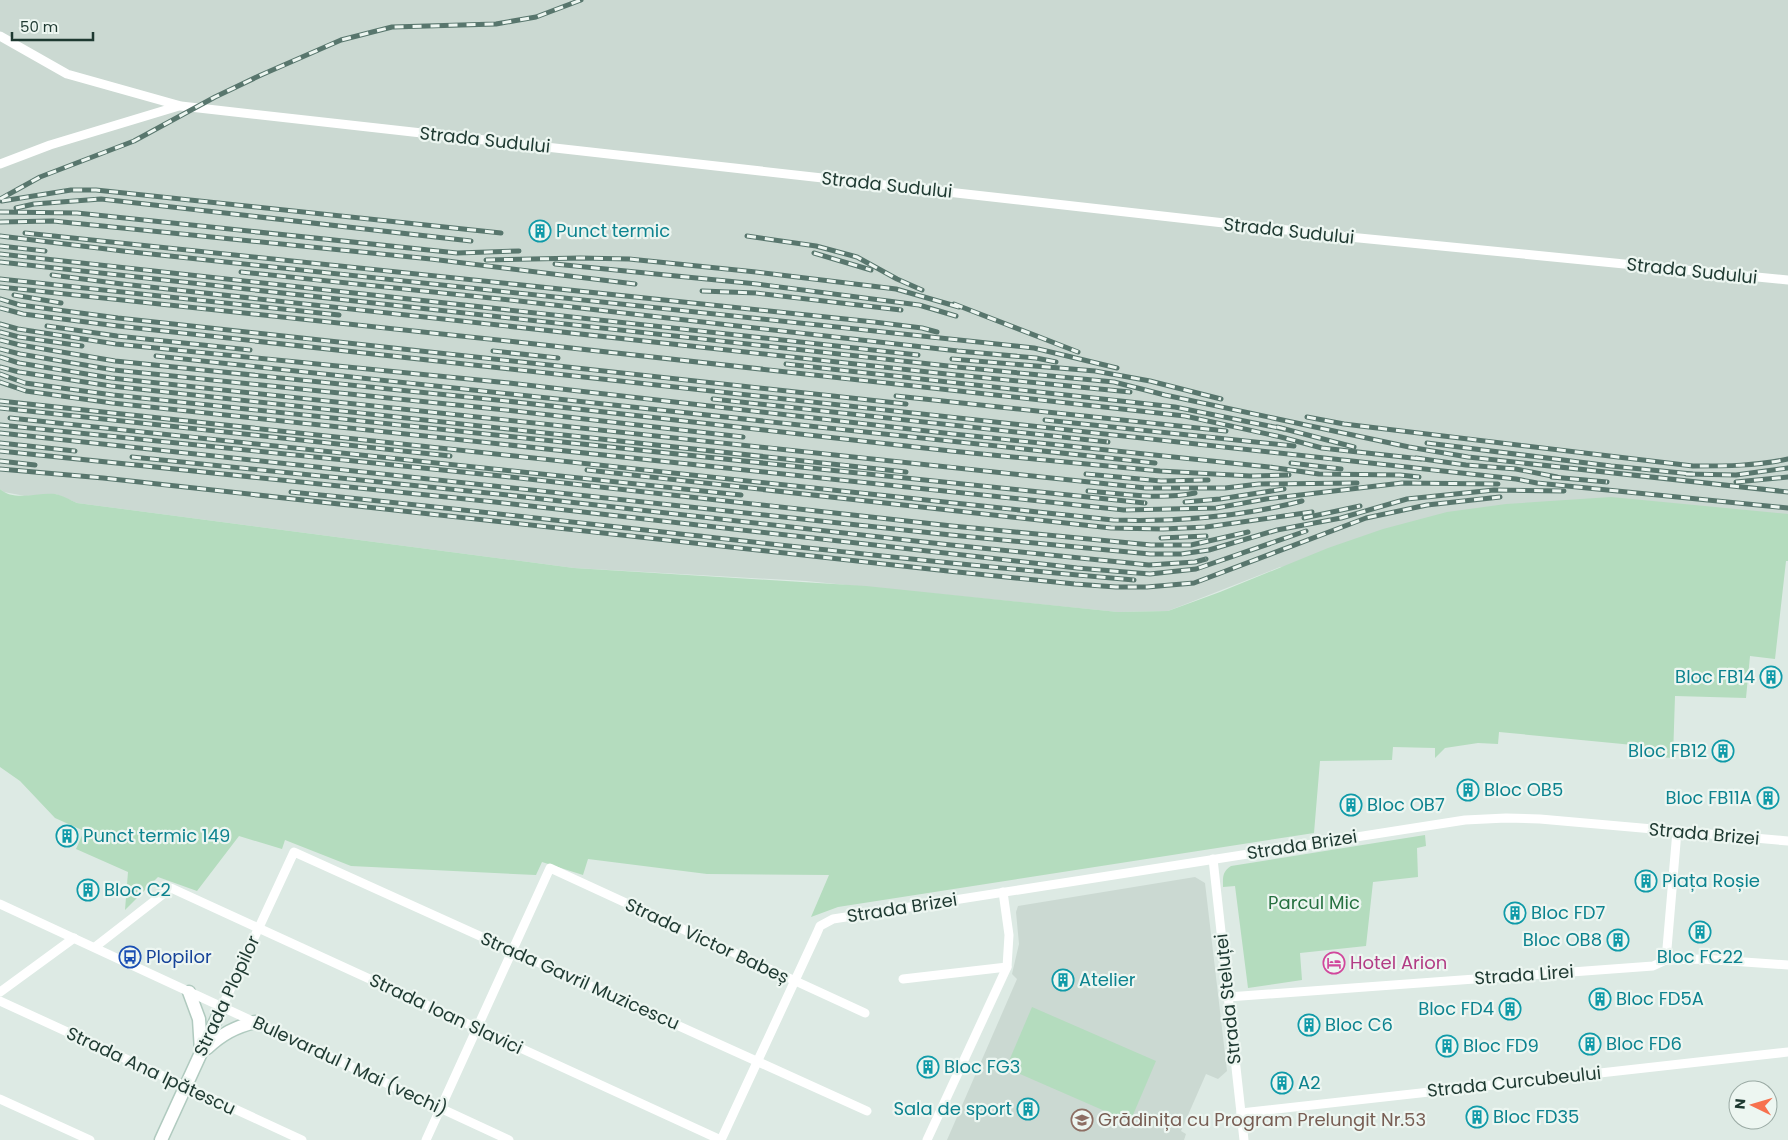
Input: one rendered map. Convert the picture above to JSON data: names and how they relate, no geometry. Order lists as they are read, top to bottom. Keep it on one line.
{"streets":{"street":["Strada Sudului","Strada Brizei","Strada Victor Babeș","Strada Lirei","Strada Gavril Muzicescu","Strada Plopilor","Strada Steluței","Strada Ioan Slavici","Bulevardul 1 Mai (vechi)","Strada Ana Ipătescu","Strada Curcubeului"]},"crossings":[["Strada Brizei","Strada Victor Babeș"],["Strada Brizei","Strada Steluței"],["Strada Victor Babeș","Strada Gavril Muzicescu"],["Strada Lirei","Strada Steluței"],["Strada Gavril Muzicescu","Strada Plopilor"],["Strada Plopilor","Strada Ioan Slavici"],["Strada Plopilor","Bulevardul 1 Mai (vechi)"],["Strada Plopilor","Strada Ana Ipătescu"],["Strada Steluței","Strada Curcubeului"],["Strada Ioan Slavici","Bulevardul 1 Mai (vechi)"]],"parks":["Parcul Mic"],"places":{"building":["Punct termic","Bloc FB14","Bloc FB12","Bloc OB5","Bloc FB11A","Bloc OB7","Punct termic 149","Piața Roșie","Bloc C2","Bloc FD7","Bloc FC22","Bloc OB8","Atelier","Bloc FD5A","Bloc FD4","Bloc C6","Bloc FD6","Bloc FD9","Bloc FG3","A2","Sala de sport","Bloc FD35"],"bus stop":["Plopilor"],"hotel":["Hotel Arion"],"school or university":["Grădinița cu Program Prelungit Nr.53"]},"scale_bar":"50 m","north":"left"}
